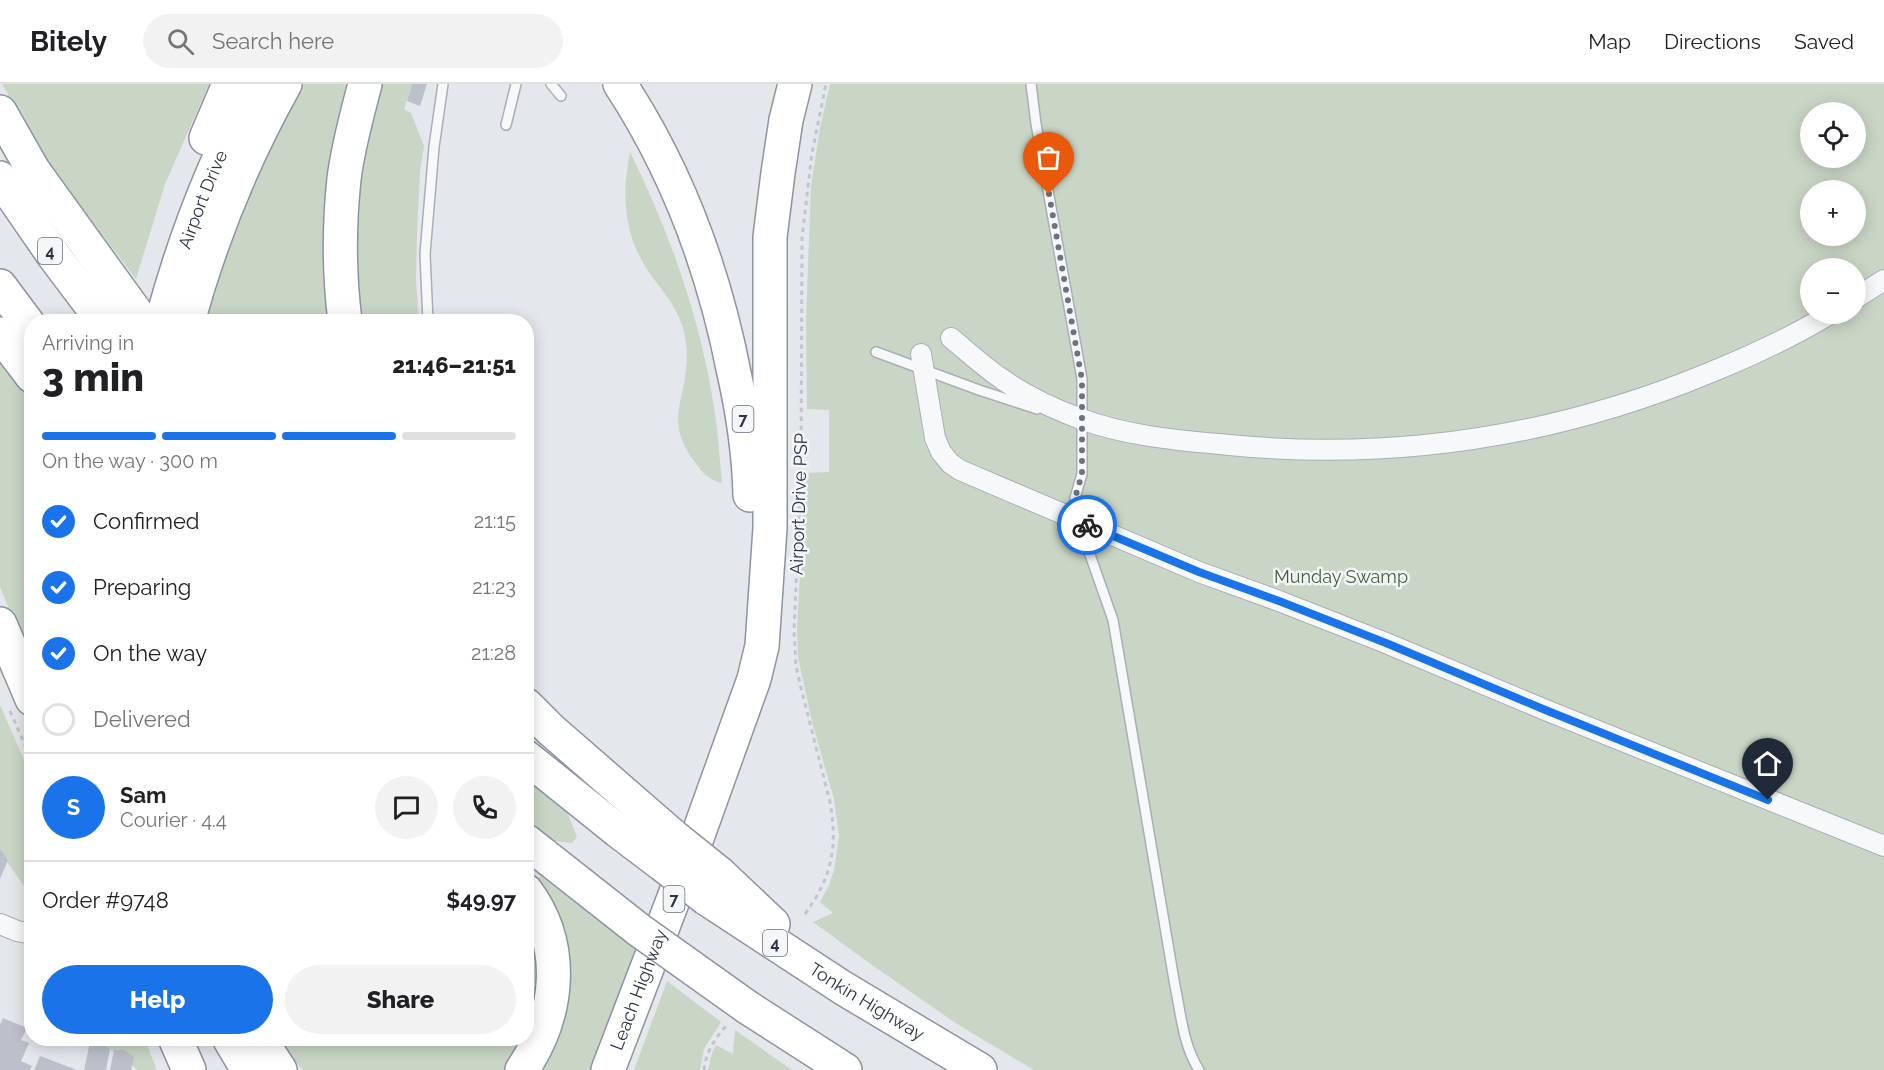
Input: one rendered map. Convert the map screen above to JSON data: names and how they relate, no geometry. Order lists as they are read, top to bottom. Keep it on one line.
{"streets":{"highway":["Airport Drive","4","7","Leach Highway","Tonkin Highway"],"path":["Airport Drive PSP"]},"crossings":[["7","Leach Highway"]],"parks":["Munday Swamp"],"page":{"header":"Bitely","search":"Search here","nav":["Map","Directions","Saved"],"map_buttons":["+","−"],"heading":["3 min","Arriving in","21:46–21:51"],"panel":["Sam","Courier · 4.4","Order #9748","$49.97"],"bar":"On the way · 300 m","list":[["Confirmed","21:15"],["Preparing","21:23"],["On the way","21:28"],"Delivered"],"round":"S","buttons":["Help","Share"]}}
